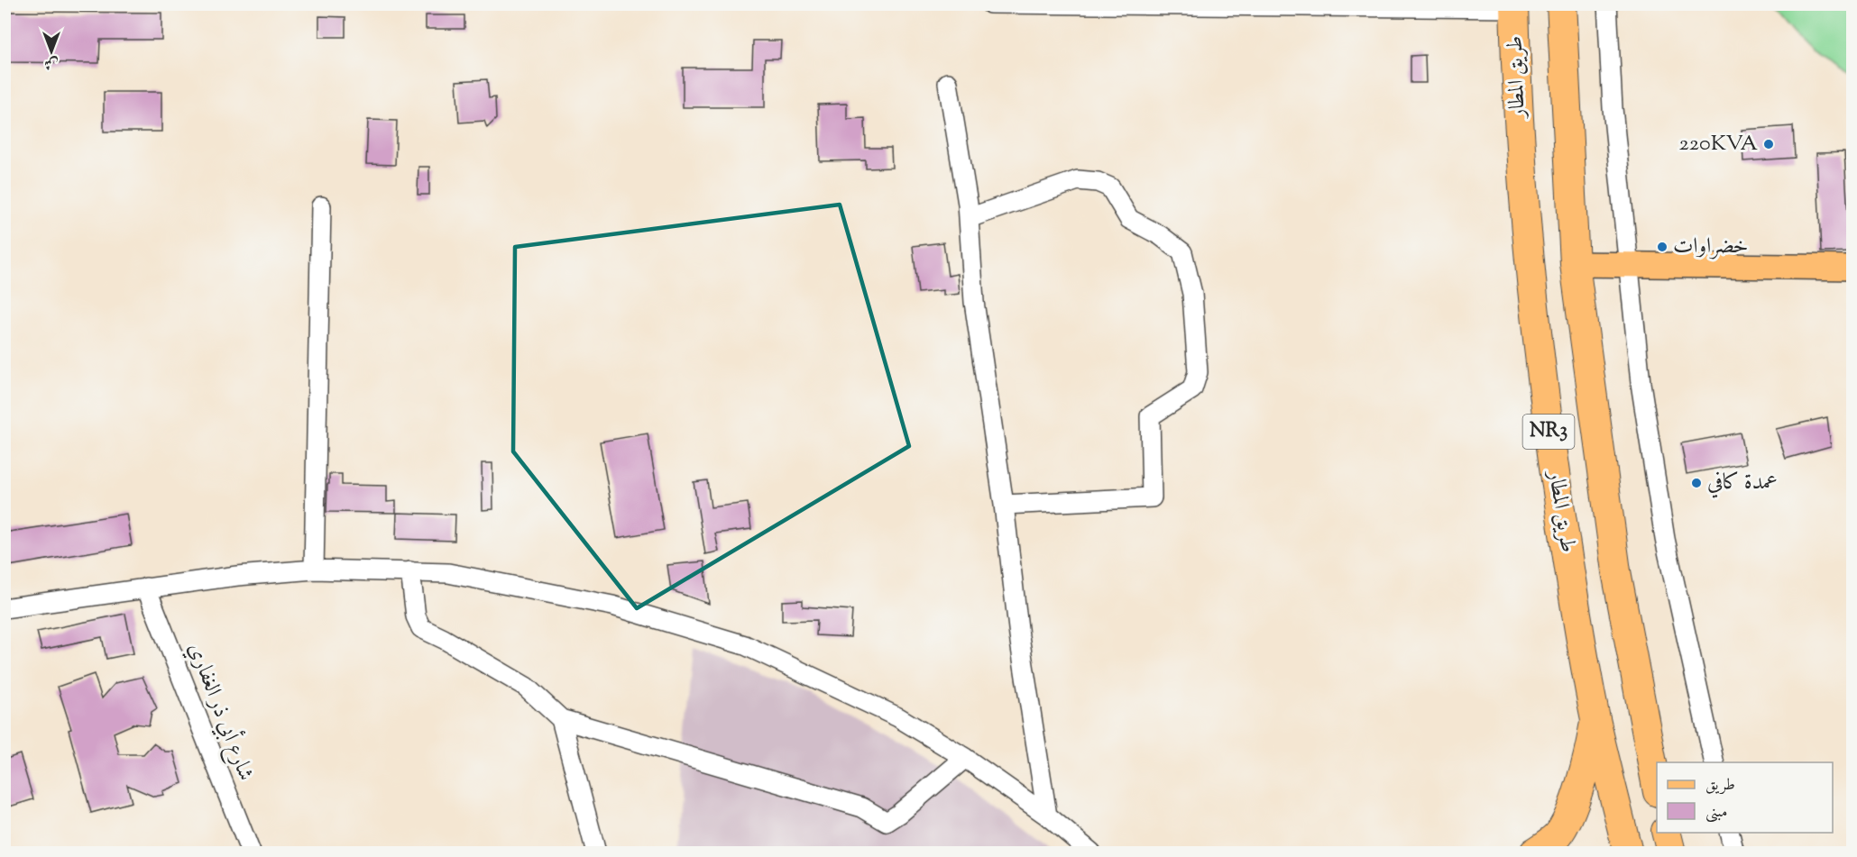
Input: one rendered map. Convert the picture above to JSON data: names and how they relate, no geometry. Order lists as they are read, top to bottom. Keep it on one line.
{"streets":{"highway":["طريق المطار","NR3"],"street":["شارع أبي ذر الغفاري"]},"places":["220KVA","خضراوات","عمدة كافي"],"legend":["طريق","مبنى"],"north":"bottom"}
